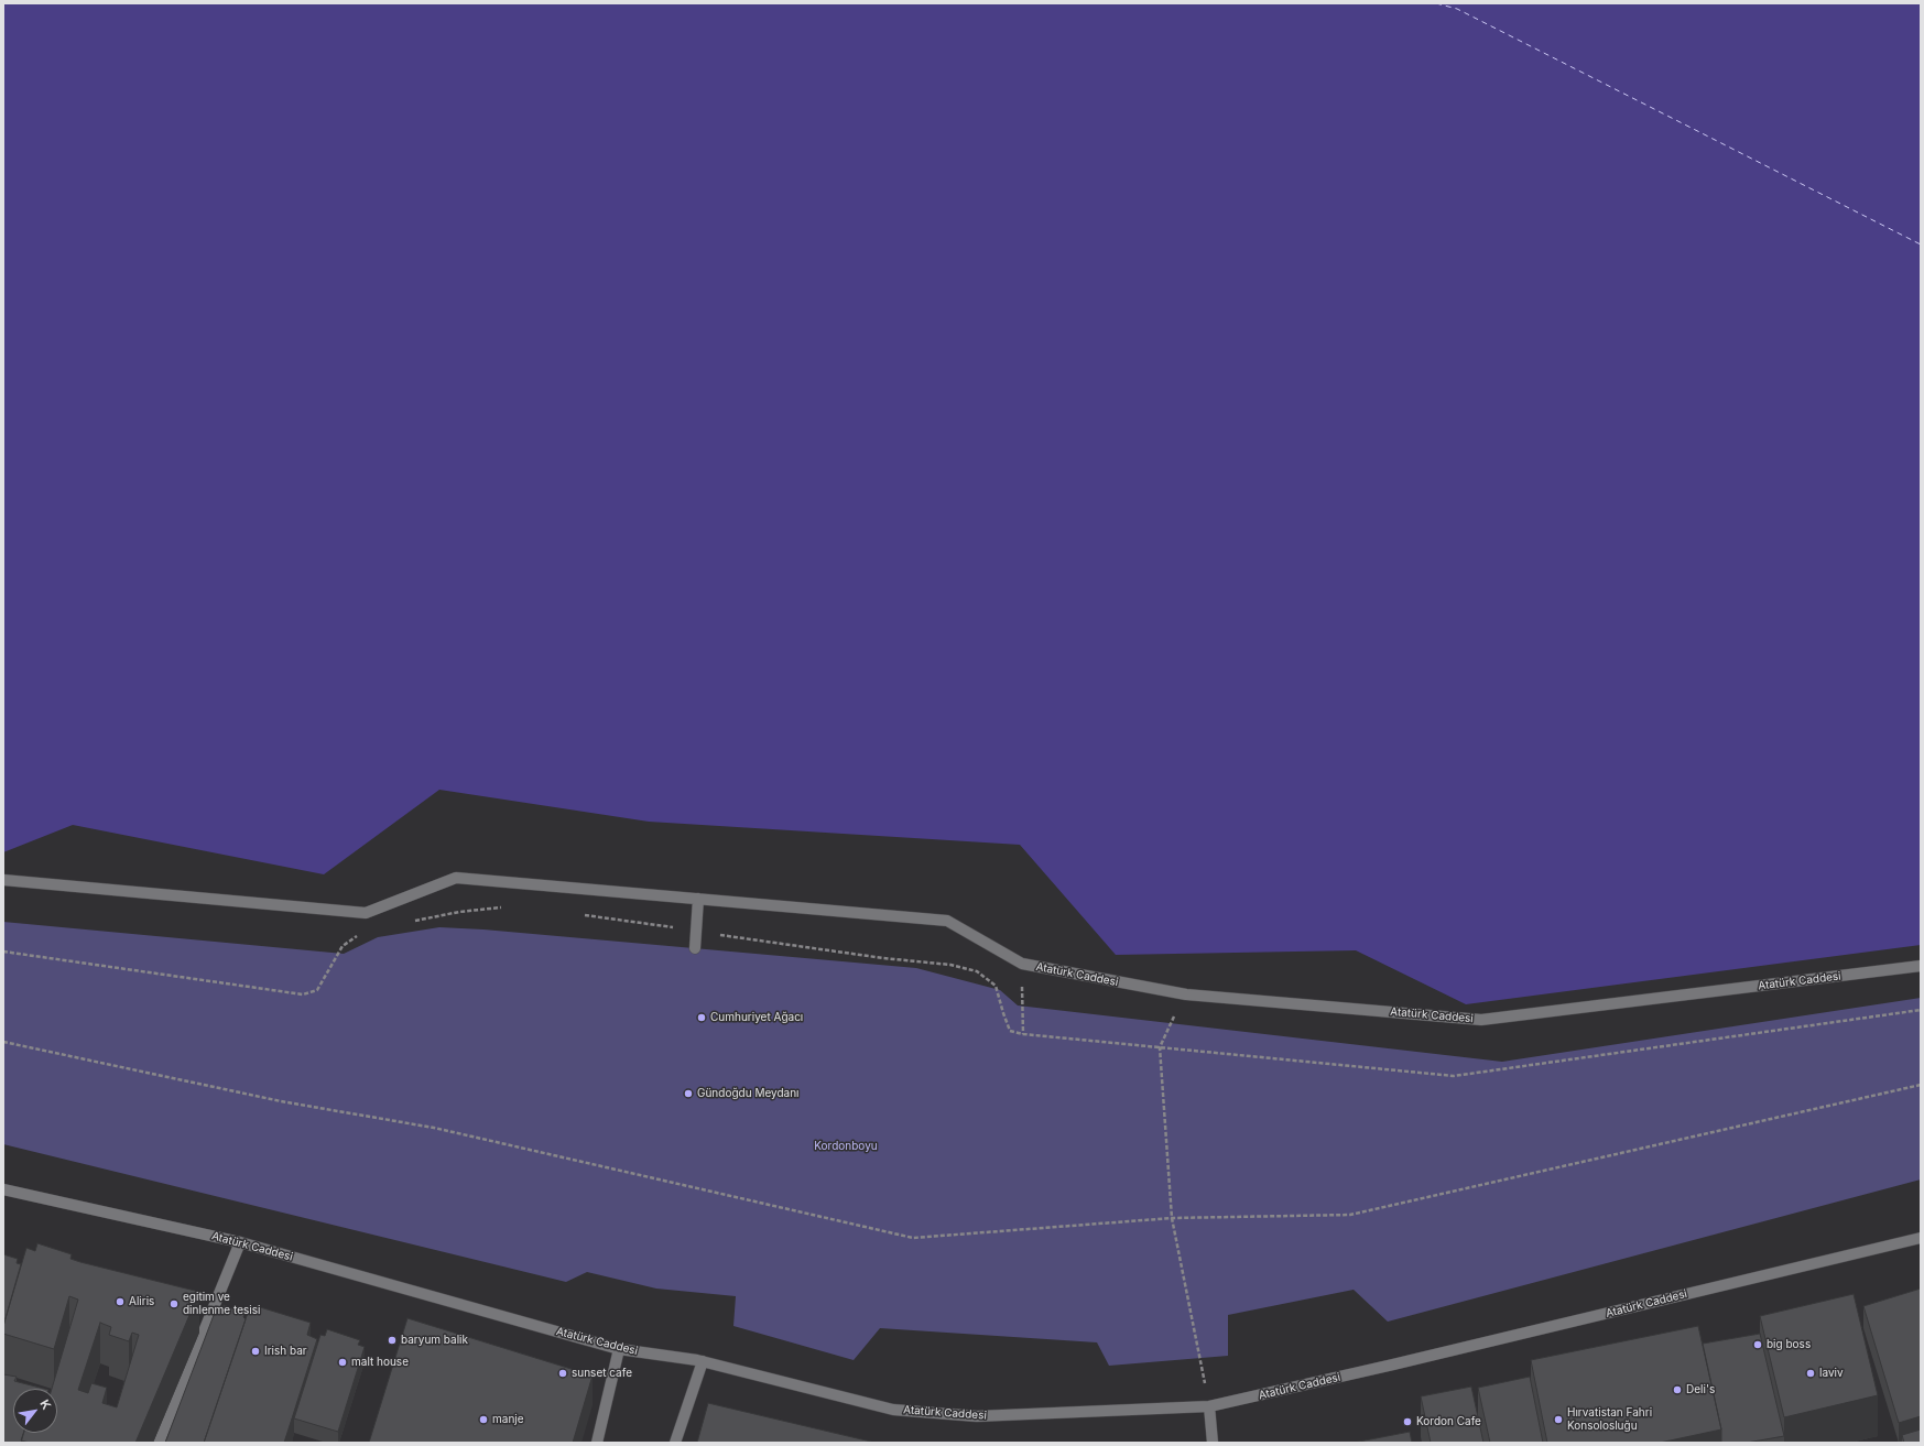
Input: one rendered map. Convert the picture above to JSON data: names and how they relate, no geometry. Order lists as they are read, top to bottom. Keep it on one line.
{"streets":{"street":["Atatürk Caddesi"]},"parks":["Kordonboyu"],"places":["Cumhuriyet Ağacı","Gündoğdu Meydanı","Aliris","egitim ve dinlenme tesisi","baryum balik","big boss","Irish bar","malt house","sunset cafe","laviv","Deli's","manje","Hırvatistan Fahri Konsolosluğu","Kordon Cafe"],"north":"top right"}
